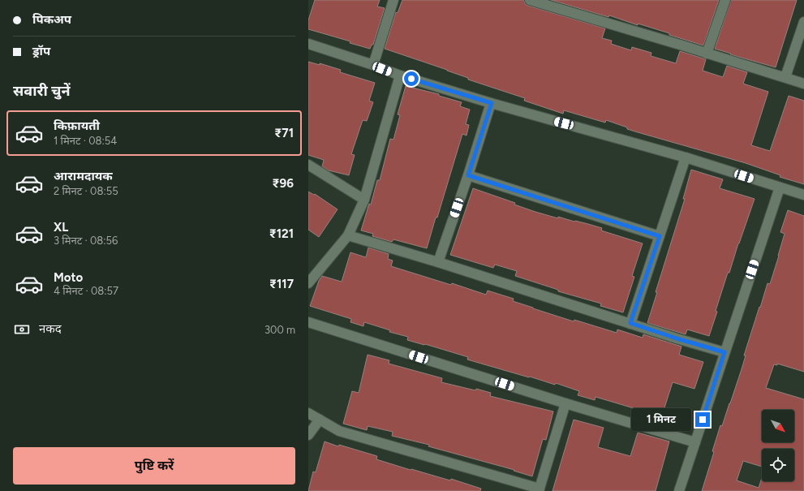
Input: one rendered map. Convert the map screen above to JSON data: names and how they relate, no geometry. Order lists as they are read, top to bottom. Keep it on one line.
{"north":"bottom right","page":{"banner":["पिकअप","ड्रॉप"],"heading":"सवारी चुनें","list":[{"name":"किफ़ायती","note":"1 मिनट · 08:54","value":"₹71"},{"name":"आरामदायक","note":"2 मिनट · 08:55","value":"₹96"},{"name":"XL","note":"3 मिनट · 08:56","value":"₹121"},{"name":"Moto","note":"4 मिनट · 08:57","value":"₹117"}],"pay":["नकद","300 m"],"bubble":"1 मिनट","buttons":"पुष्टि करें"}}
